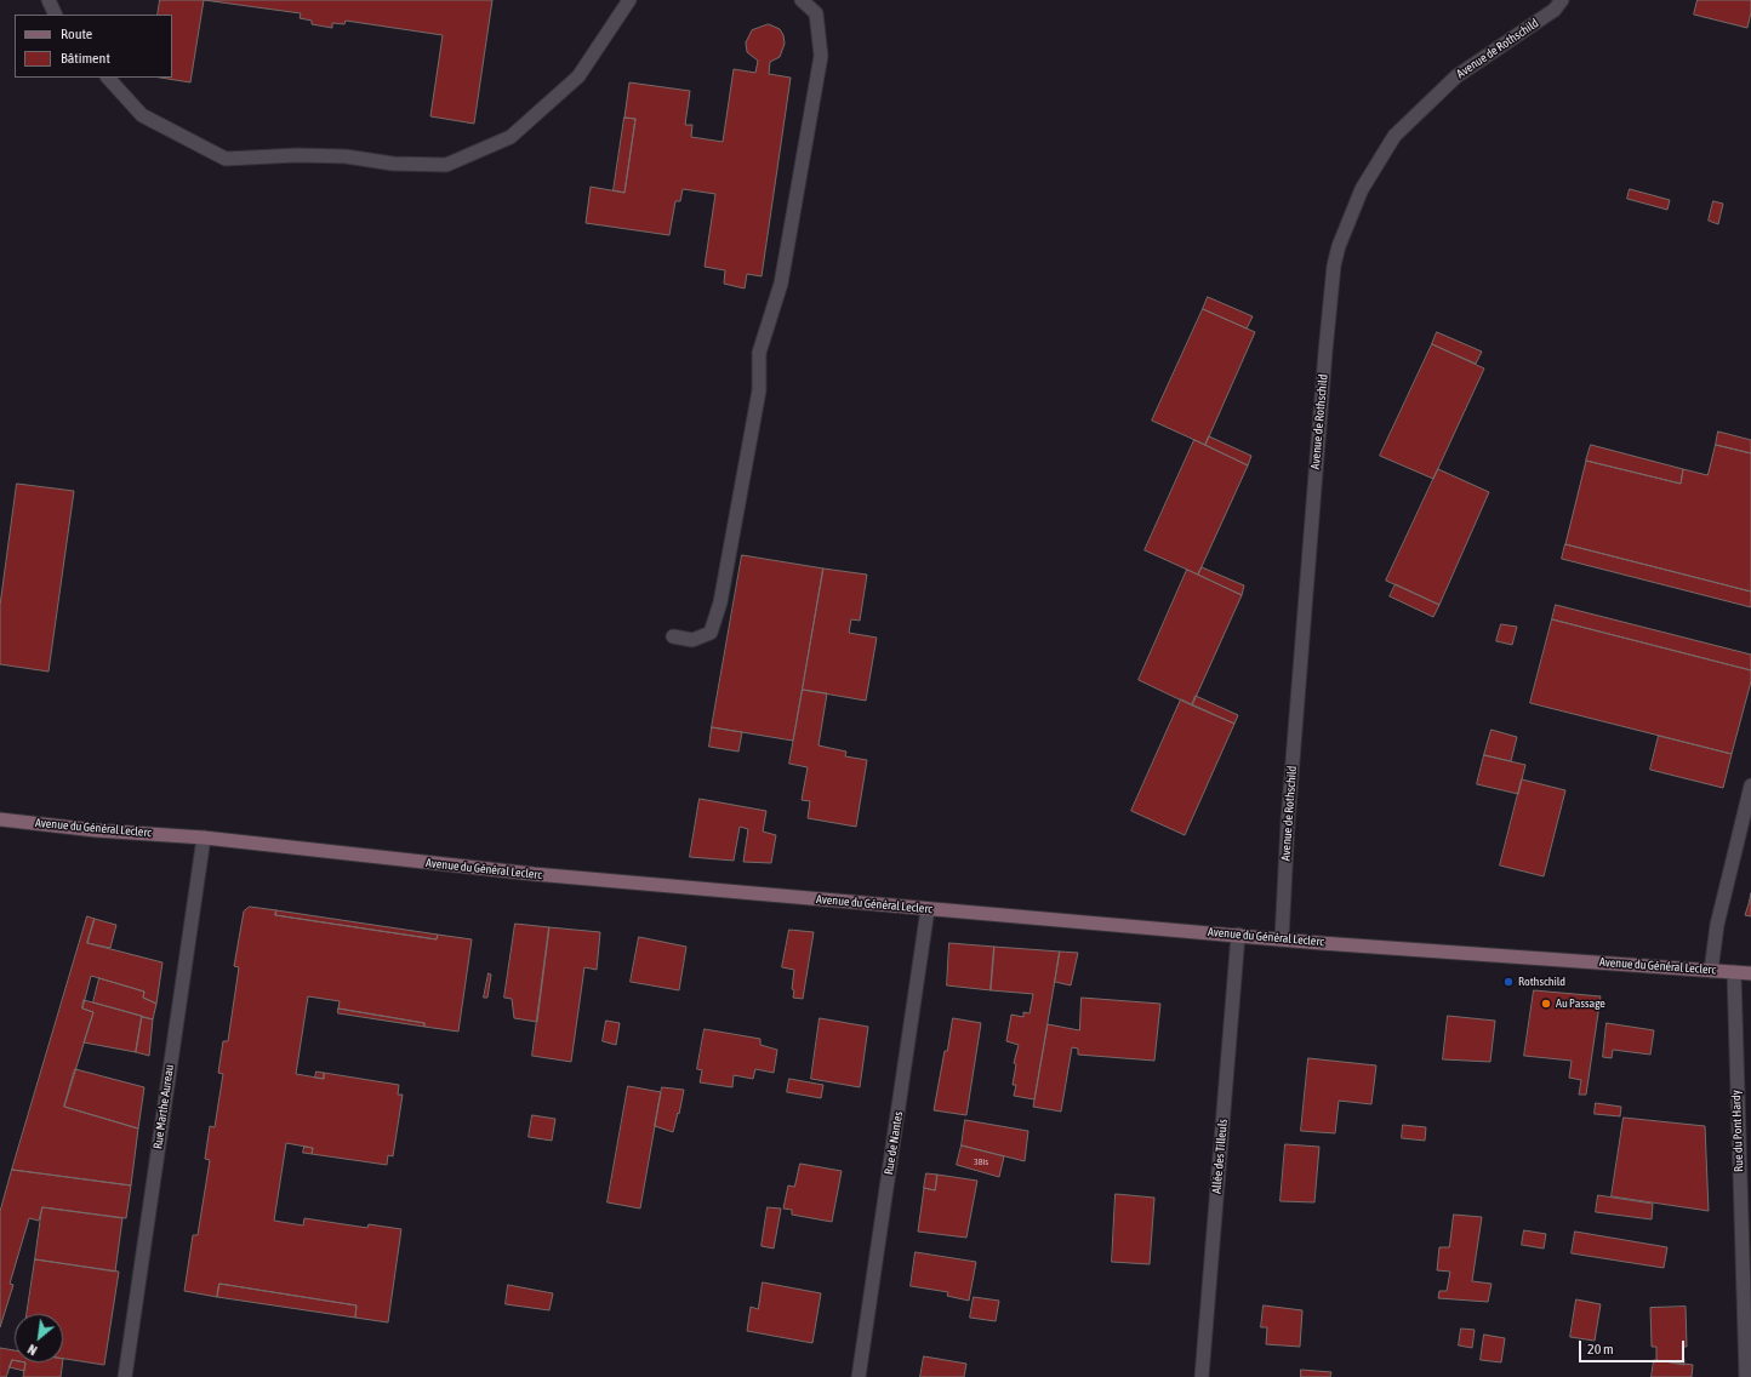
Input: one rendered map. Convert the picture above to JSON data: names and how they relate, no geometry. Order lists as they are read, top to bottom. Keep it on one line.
{"streets":{"main road":["Avenue du Général Leclerc"],"street":["Avenue de Rothschild","Rue Marthe Aureau","Rue du Pont Hardy","Rue de Nantes","Allée des Tilleuls"]},"crossings":[["Avenue de Rothschild","Avenue du Général Leclerc"],["Avenue du Général Leclerc","Rue Marthe Aureau"],["Avenue du Général Leclerc","Rue du Pont Hardy"],["Avenue du Général Leclerc","Rue de Nantes"],["Avenue du Général Leclerc","Allée des Tilleuls"]],"places":["Rothschild","Au Passage"],"house_numbers":["3Bis"],"legend":["Route","Bâtiment"],"scale_bar":"20 m","north":"bottom left"}
